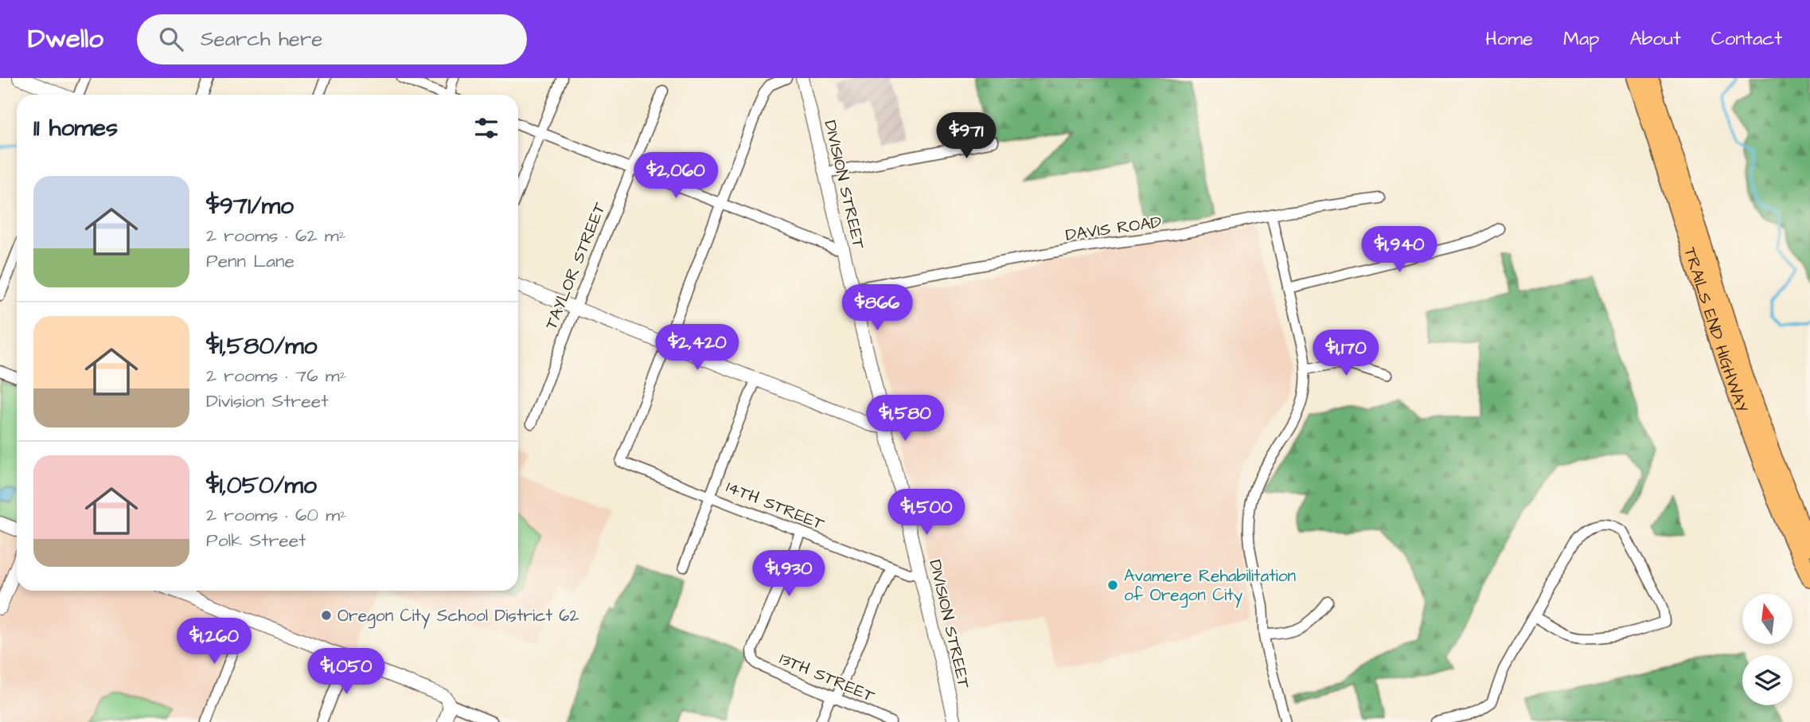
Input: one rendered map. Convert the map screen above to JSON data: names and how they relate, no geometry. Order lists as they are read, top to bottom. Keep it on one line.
{"streets":{"highway":["TRAILS END HIGHWAY"],"street":["DIVISION STREET","DAVIS ROAD","TAYLOR STREET","14TH STREET","13TH STREET"]},"crossings":[["DIVISION STREET","DAVIS ROAD"],["DIVISION STREET","14TH STREET"],["14TH STREET","13TH STREET"]],"places":["Avamere Rehabilitation of Oregon City","Oregon City School District 62"],"north":"top","page":{"header":"Dwello","search":"Search here","nav":["Home","Map","About","Contact"],"heading":"11 homes","price":["$971","$2,060","$1,940","$866","$2,420","$1,170","$1,580","$1,500","$1,930","$1,260","$1,050"],"list":[{"name":"$971/mo","note":"2 rooms · 62 m² · Penn Lane"},{"name":"$1,580/mo","note":"2 rooms · 76 m² · Division Street"},{"name":"$1,050/mo","note":"2 rooms · 60 m² · Polk Street"}]}}
